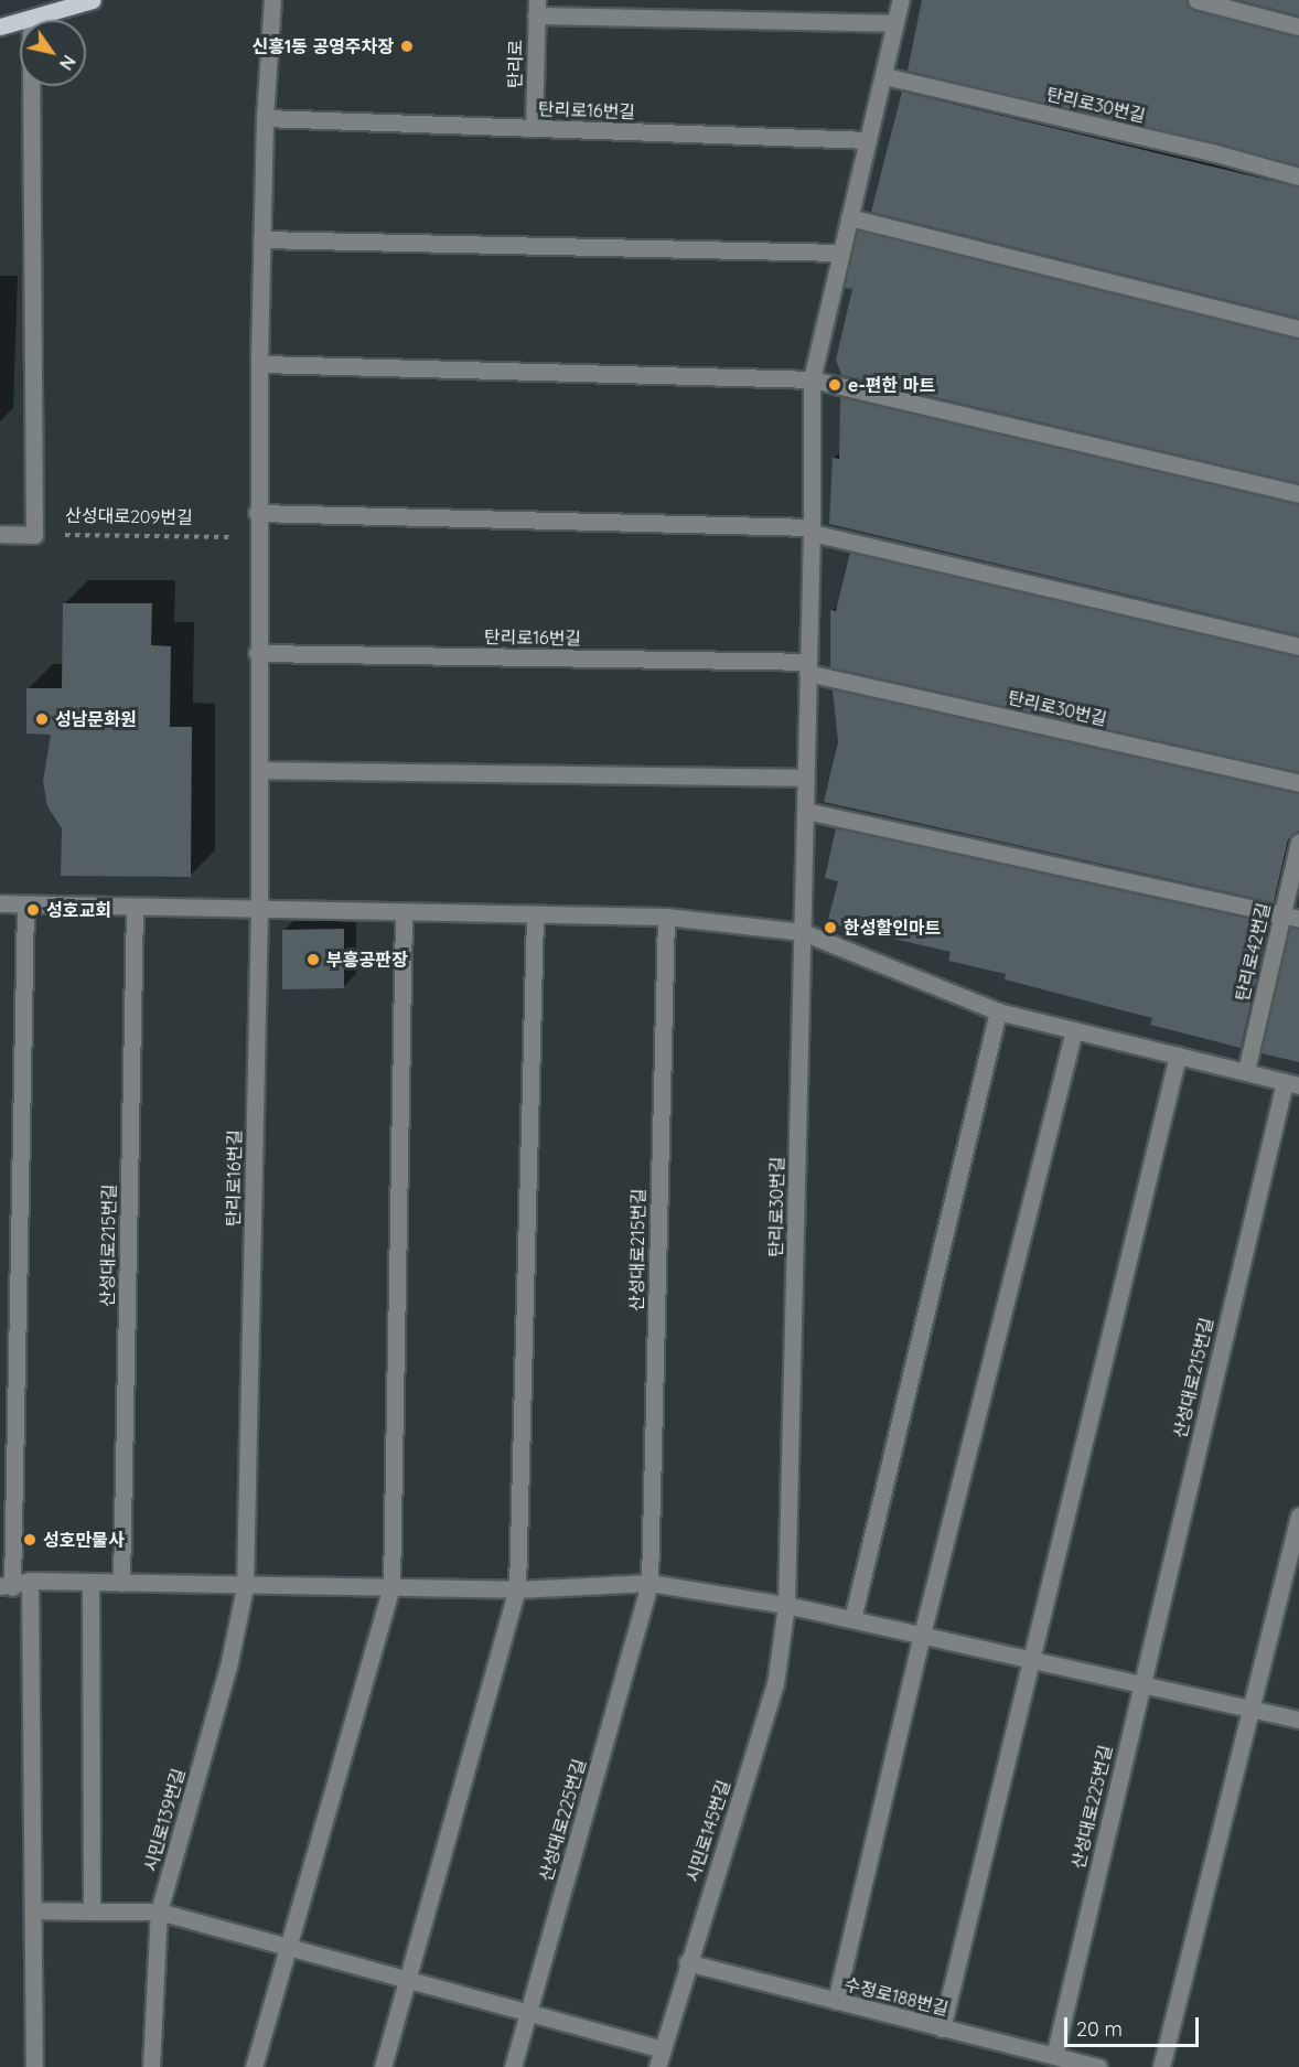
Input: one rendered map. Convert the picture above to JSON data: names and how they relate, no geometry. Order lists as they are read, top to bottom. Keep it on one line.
{"streets":{"street":["탄리로","탄리로30번길","탄리로16번길","탄리로42번길","산성대로215번길","산성대로225번길","시민로139번길","시민로145번길","수정로188번길"],"path":["산성대로209번길"]},"crossings":[["탄리로","탄리로16번길"],["탄리로30번길","탄리로16번길"],["탄리로30번길","산성대로215번길"],["탄리로30번길","시민로145번길"],["탄리로16번길","산성대로209번길"],["탄리로16번길","산성대로215번길"],["탄리로16번길","시민로139번길"],["탄리로42번길","산성대로215번길"],["산성대로215번길","산성대로225번길"],["산성대로225번길","수정로188번길"],["시민로145번길","수정로188번길"]],"places":["신흥1동 공영주차장","e-편한 마트","성남문화원","성호교회","한성할인마트","부흥공판장","성호만물사"],"scale_bar":"20 m","north":"bottom right"}
